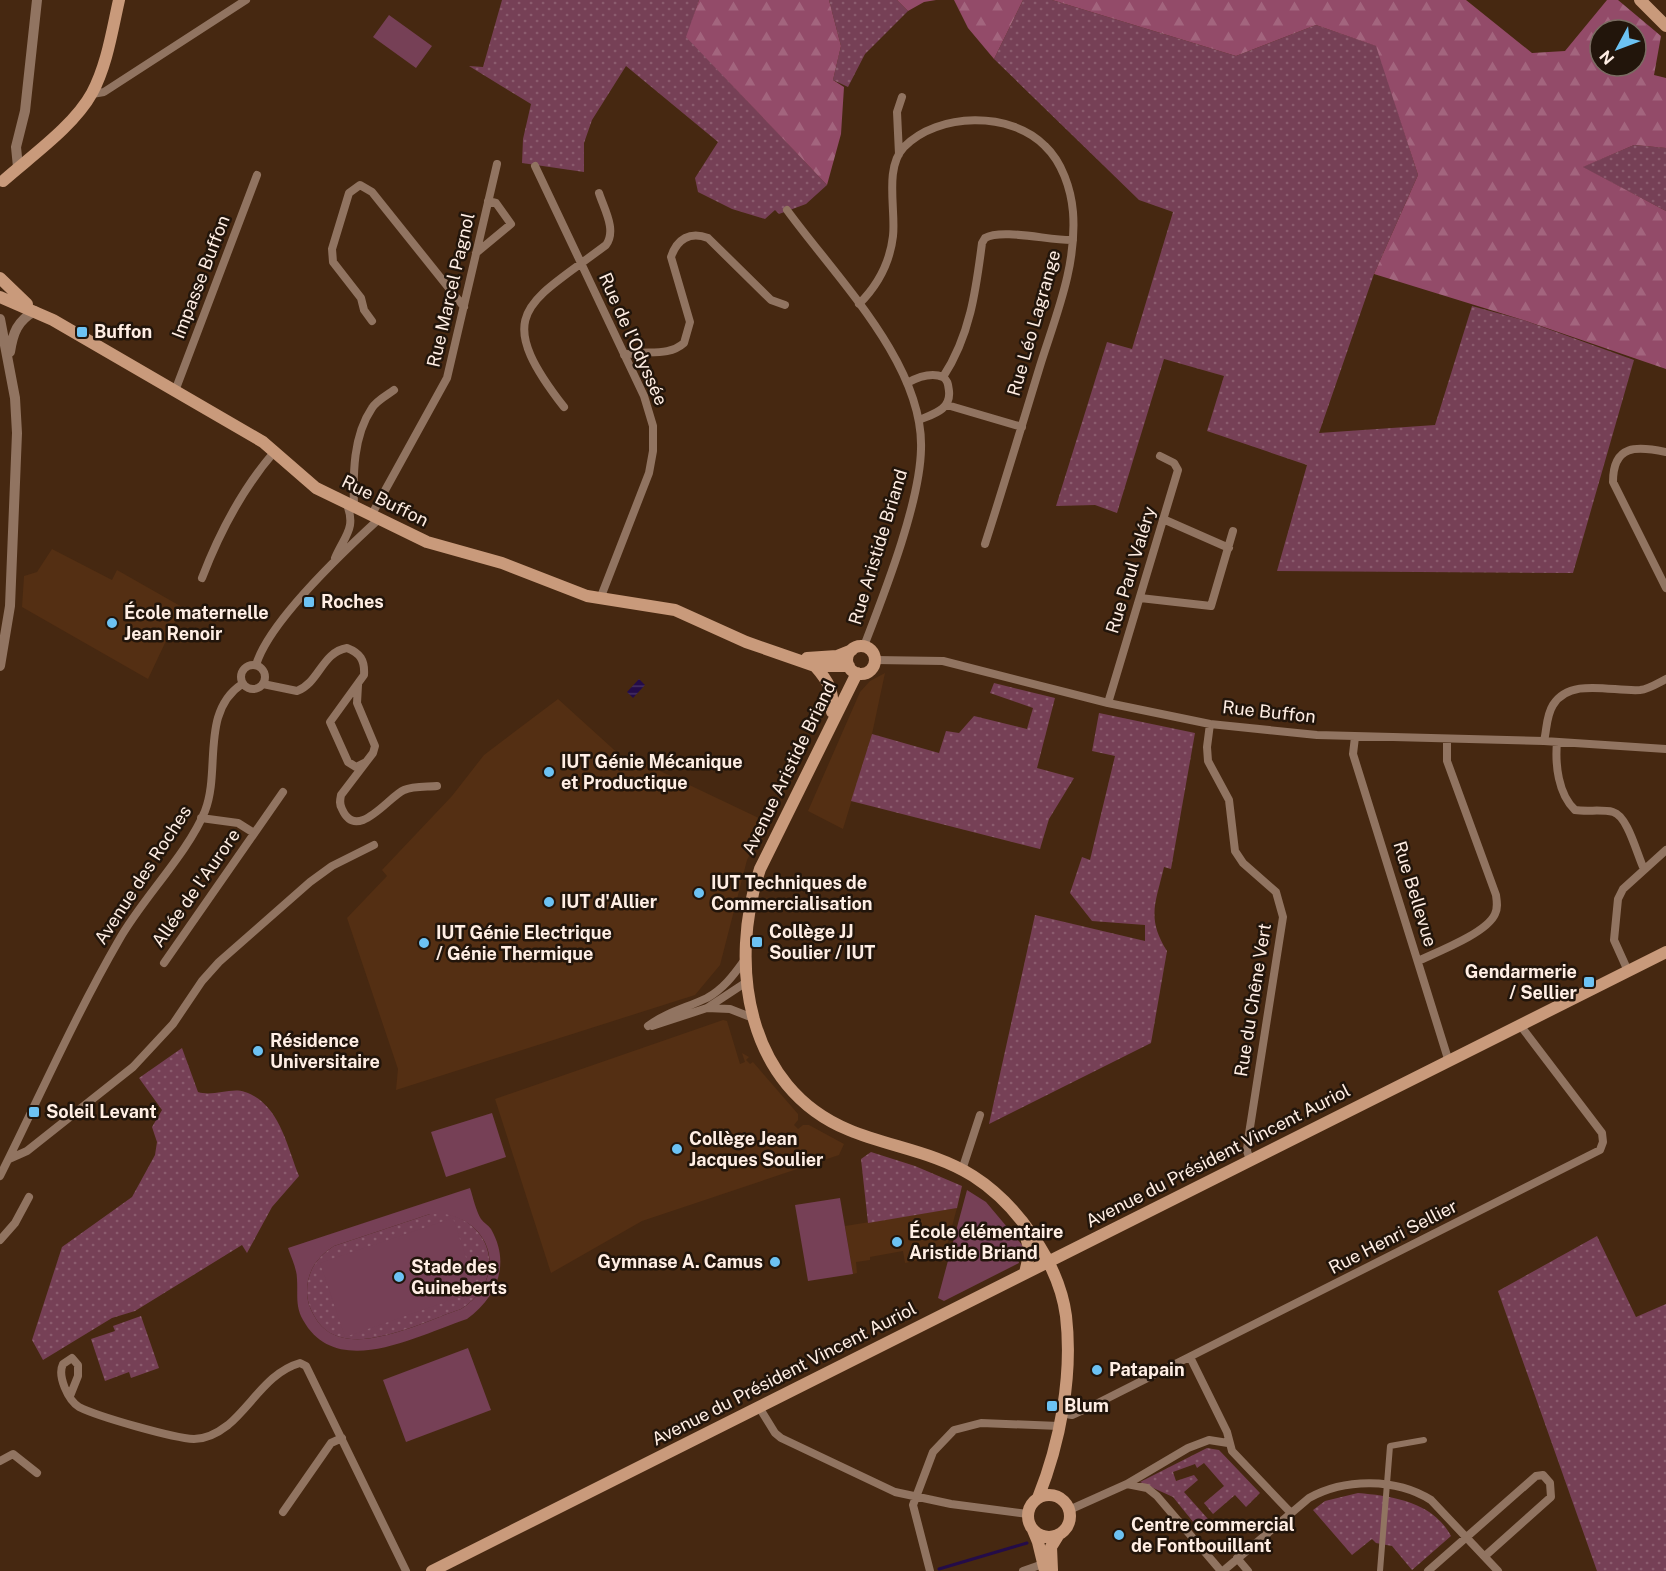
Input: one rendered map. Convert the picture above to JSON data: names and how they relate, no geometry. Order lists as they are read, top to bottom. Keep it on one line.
{"streets":{"main road":["Rue Buffon","Avenue Aristide Briand","Avenue du Président Vincent Auriol"],"street":["Impasse Buffon","Rue Marcel Pagnol","Rue Léo Lagrange","Rue de l'Odyssée","Rue Aristide Briand","Rue Paul Valéry","Avenue des Roches","Allée de l'Aurore","Rue Bellevue","Rue du Chêne Vert","Rue Henri Sellier"]},"crossings":[["Impasse Buffon","Rue Buffon"],["Rue Marcel Pagnol","Rue Buffon"],["Rue de l'Odyssée","Rue Buffon"],["Rue Buffon","Rue Aristide Briand"],["Rue Buffon","Rue Paul Valéry"],["Rue Buffon","Avenue Aristide Briand"],["Rue Buffon","Rue Bellevue"],["Rue Buffon","Rue du Chêne Vert"],["Rue Aristide Briand","Avenue Aristide Briand"],["Avenue Aristide Briand","Avenue du Président Vincent Auriol"],["Avenue Aristide Briand","Rue Henri Sellier"],["Avenue des Roches","Allée de l'Aurore"],["Rue Bellevue","Avenue du Président Vincent Auriol"],["Rue du Chêne Vert","Avenue du Président Vincent Auriol"],["Avenue du Président Vincent Auriol","Rue Henri Sellier"]],"places":{"transit":["Buffon","Roches","Collège JJ Soulier / IUT","Gendarmerie / Sellier","Soleil Levant","Blum"],"other":["École maternelle Jean Renoir","IUT Génie Mécanique et Productique","IUT Techniques de Commercialisation","IUT d'Allier","IUT Génie Electrique / Génie Thermique","Résidence Universitaire","Collège Jean Jacques Soulier","École élémentaire Aristide Briand","Gymnase A. Camus","Stade des Guineberts","Patapain","Centre commercial de Fontbouillant"]},"north":"bottom left"}
